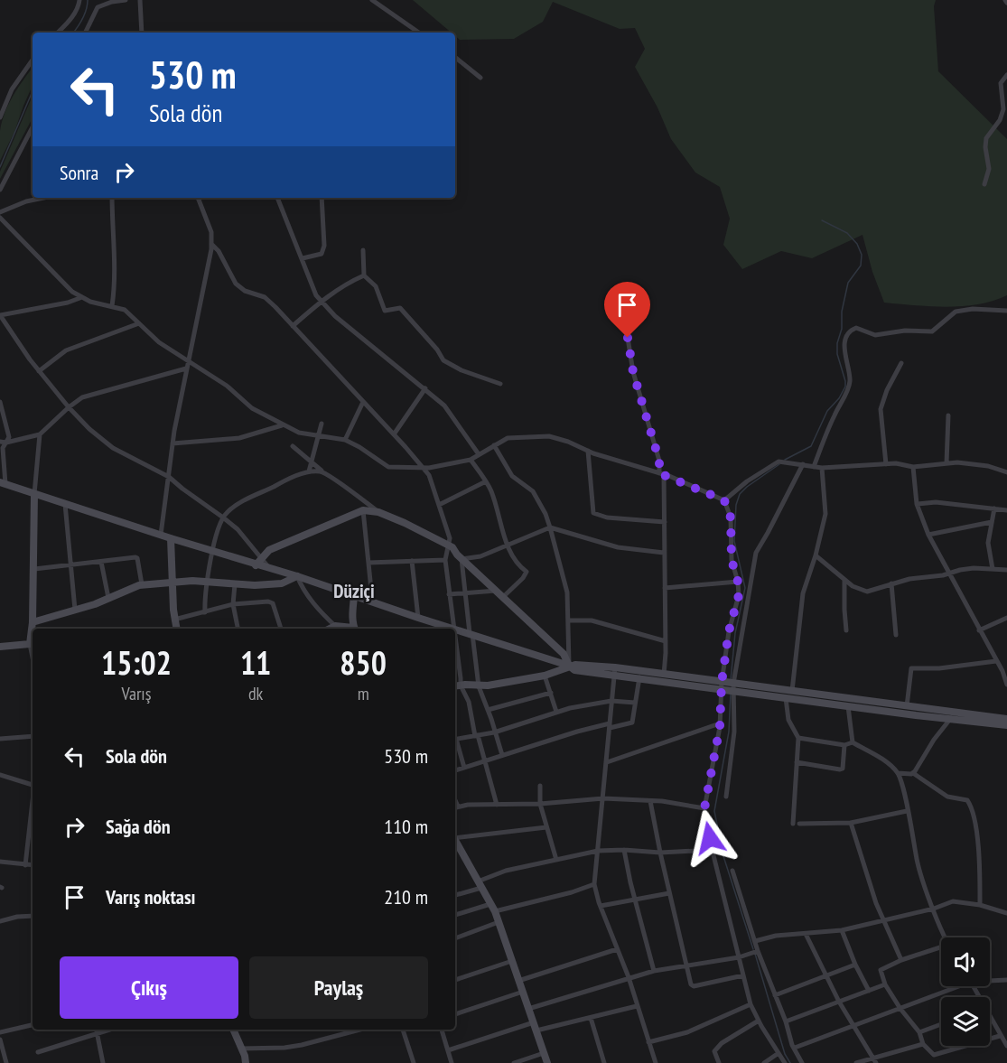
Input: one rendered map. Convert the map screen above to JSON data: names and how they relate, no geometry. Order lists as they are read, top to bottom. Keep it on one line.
{"districts":["Düziçi"],"page":{"turn":["530 m","Sola dön"],"then":"Sonra","eta":["15:02","Varış","11","dk","850","m"],"list":[{"name":"Sola dön","value":"530 m"},{"name":"Sağa dön","value":"110 m"},{"name":"Varış noktası","value":"210 m"}],"buttons":["Çıkış","Paylaş"]}}
